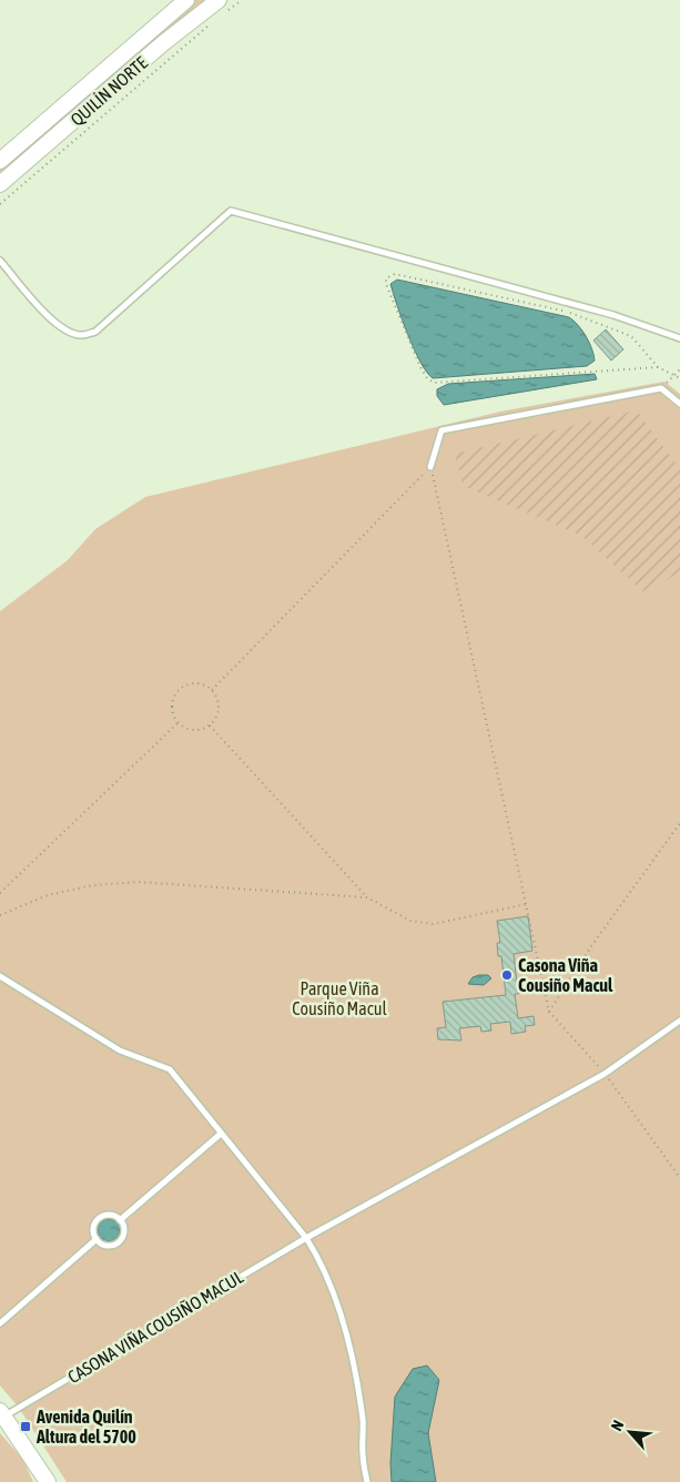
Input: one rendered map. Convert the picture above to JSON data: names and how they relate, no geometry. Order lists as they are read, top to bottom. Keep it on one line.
{"streets":{"street":["QUILÍN NORTE"],"lane":["CASONA VIÑA COUSIÑO MACUL"]},"parks":["Parque Viña Cousiño Macul"],"places":{"other":["Casona Viña Cousiño Macul"],"transit":["Avenida Quilín Altura del 5700"]},"north":"top left"}
